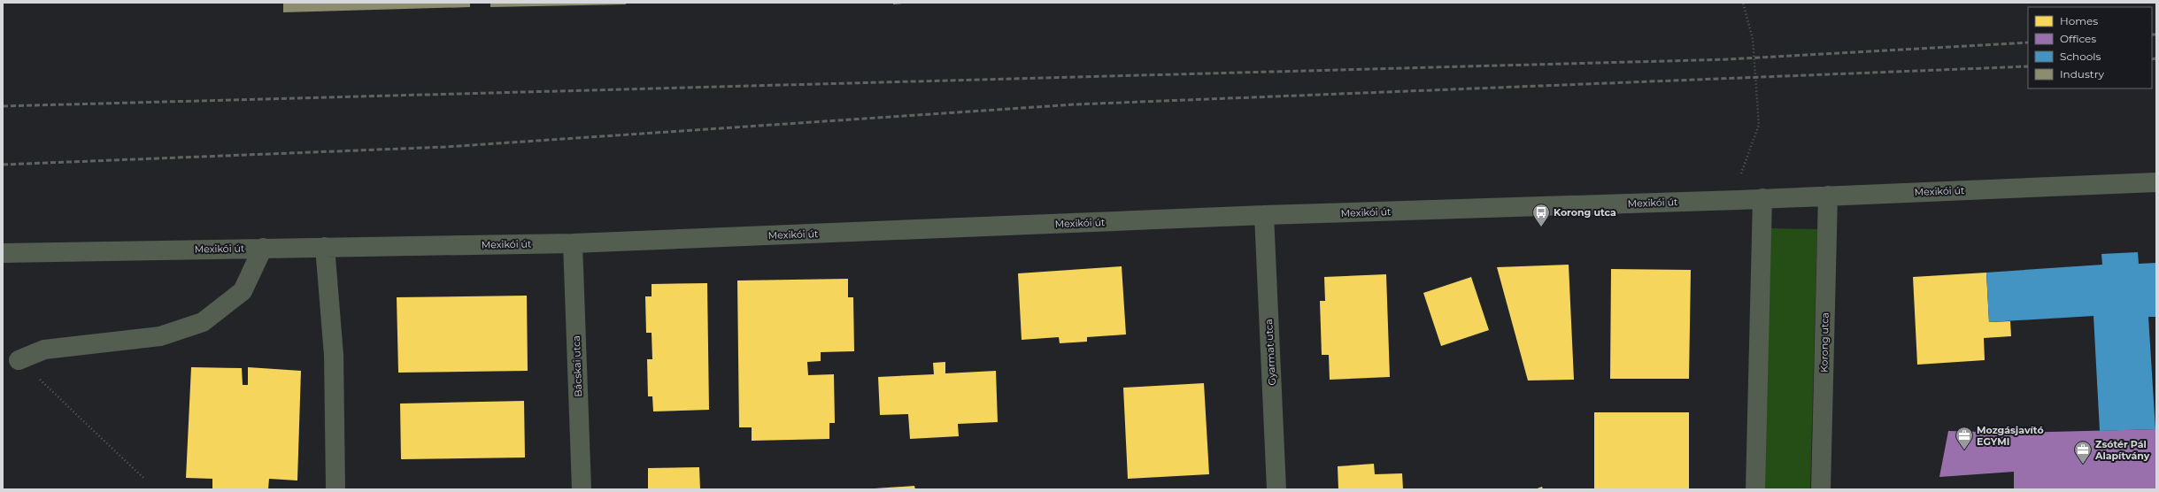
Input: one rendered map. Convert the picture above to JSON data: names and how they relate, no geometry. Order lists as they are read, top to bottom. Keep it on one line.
{"streets":{"street":["Mexikói út","Korong utca","Gyarmat utca","Bácskai utca"]},"crossings":[["Mexikói út","Korong utca"],["Mexikói út","Gyarmat utca"],["Mexikói út","Bácskai utca"]],"places":{"bus stop":["Korong utca"],"office":["Mozgásjavító EGYMI","Zsótér Pál Alapítvány"]},"legend":["Homes","Offices","Schools","Industry"]}
